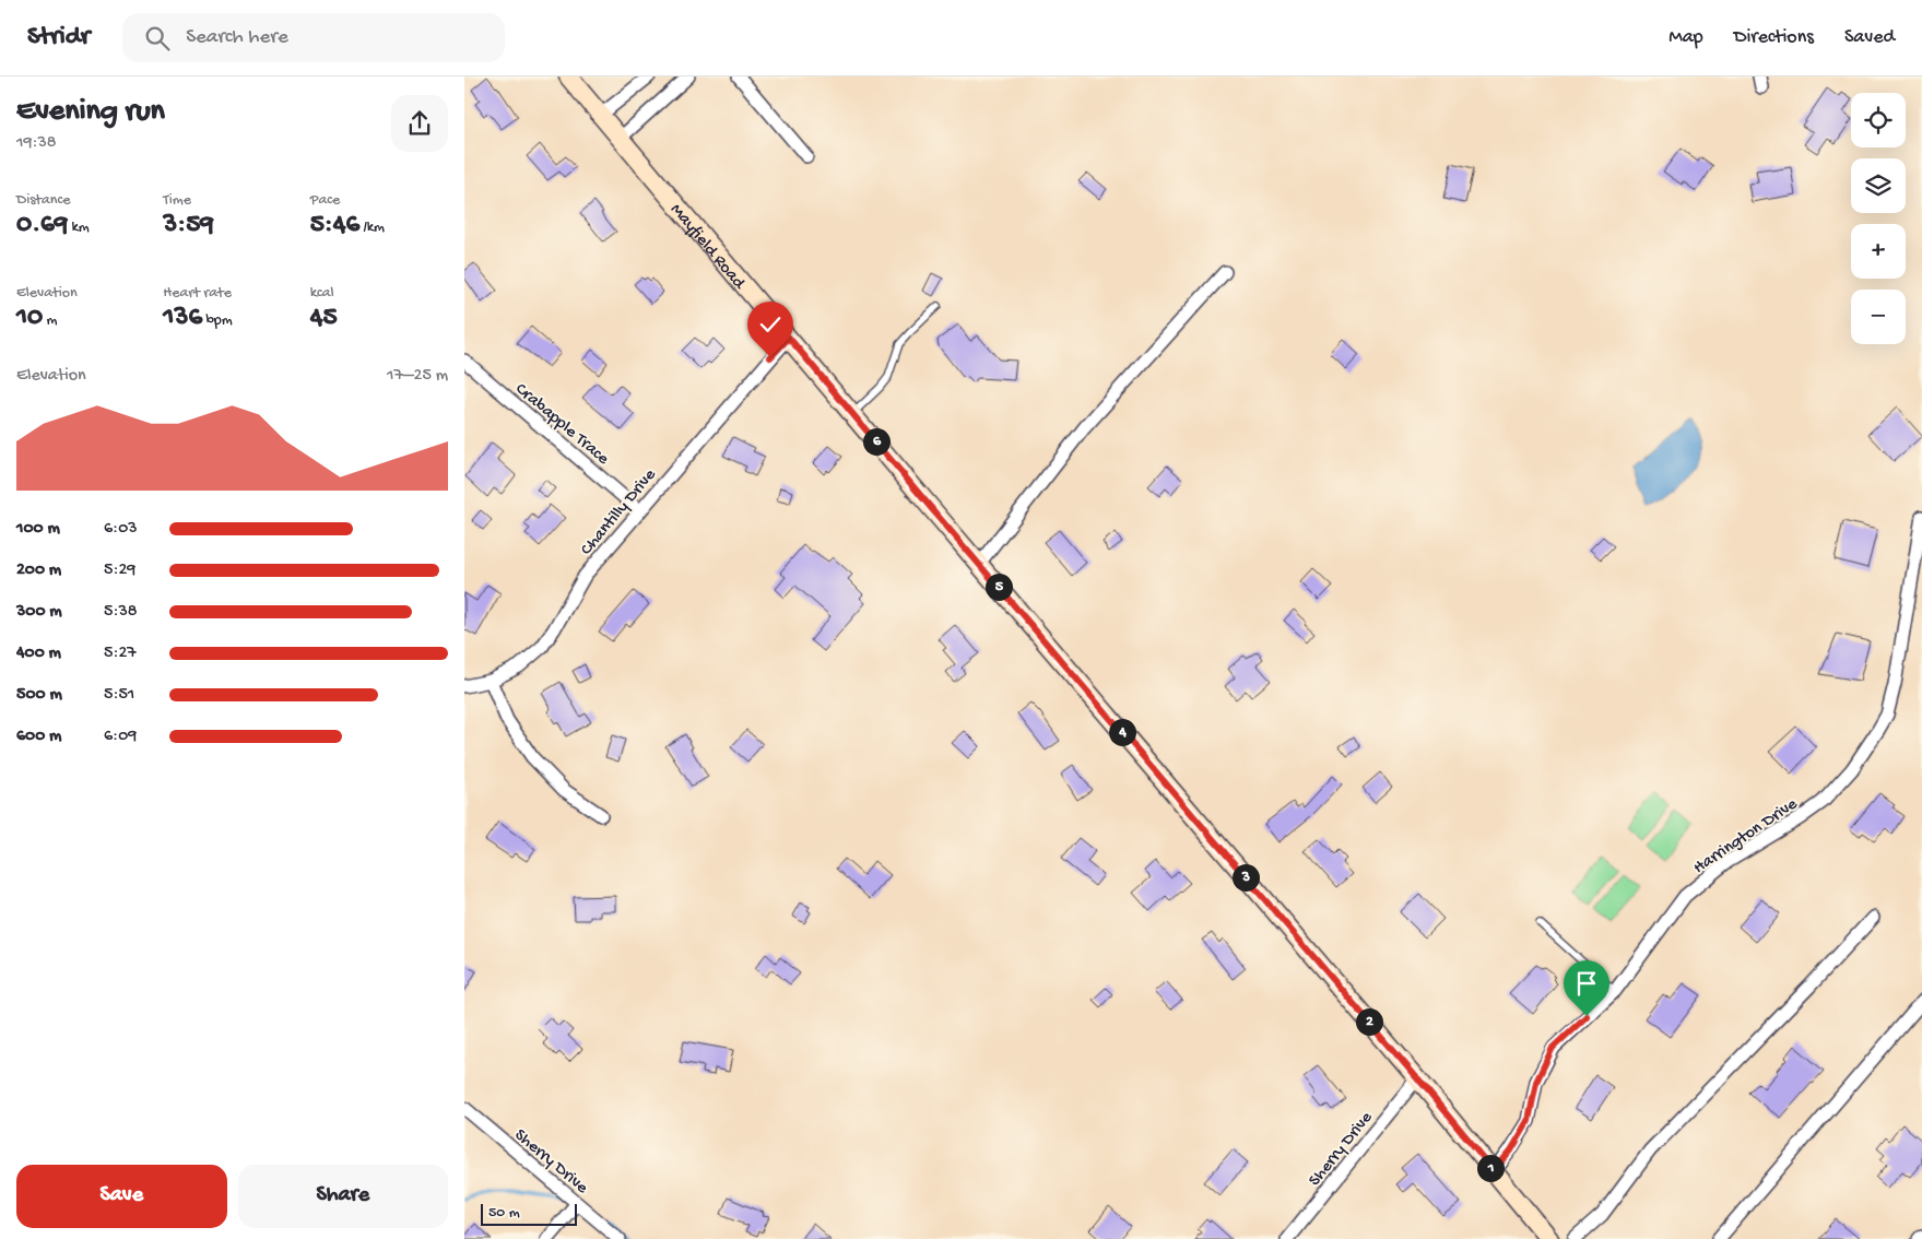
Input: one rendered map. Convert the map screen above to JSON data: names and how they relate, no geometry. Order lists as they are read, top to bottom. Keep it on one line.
{"streets":{"street":["Mayfield Road","Crabapple Trace","Chantilly Drive","Harrington Drive","Sherry Drive"]},"crossings":[["Mayfield Road","Chantilly Drive"],["Mayfield Road","Harrington Drive"],["Mayfield Road","Sherry Drive"],["Crabapple Trace","Chantilly Drive"]],"scale_bar":"50 m","page":{"header":"Stridr","search":"Search here","nav":["Map","Directions","Saved"],"heading":["Evening run","19:38"],"map_buttons":["+","−"],"stats":[["Distance","0.69 km"],["Time","3:59"],["Pace","5:46 /km"],["Elevation","10 m"],["Heart rate","136 bpm"],["kcal","45"]],"chart":["Elevation","17–25 m"],"pins":["6","5","4","3","2","1"],"list":[{"name":"100 m","note":"6:03"},{"name":"200 m","note":"5:29"},{"name":"300 m","note":"5:38"},{"name":"400 m","note":"5:27"},{"name":"500 m","note":"5:51"},{"name":"600 m","note":"6:09"}],"buttons":["Save","Share"],"scale":"50 m"}}
